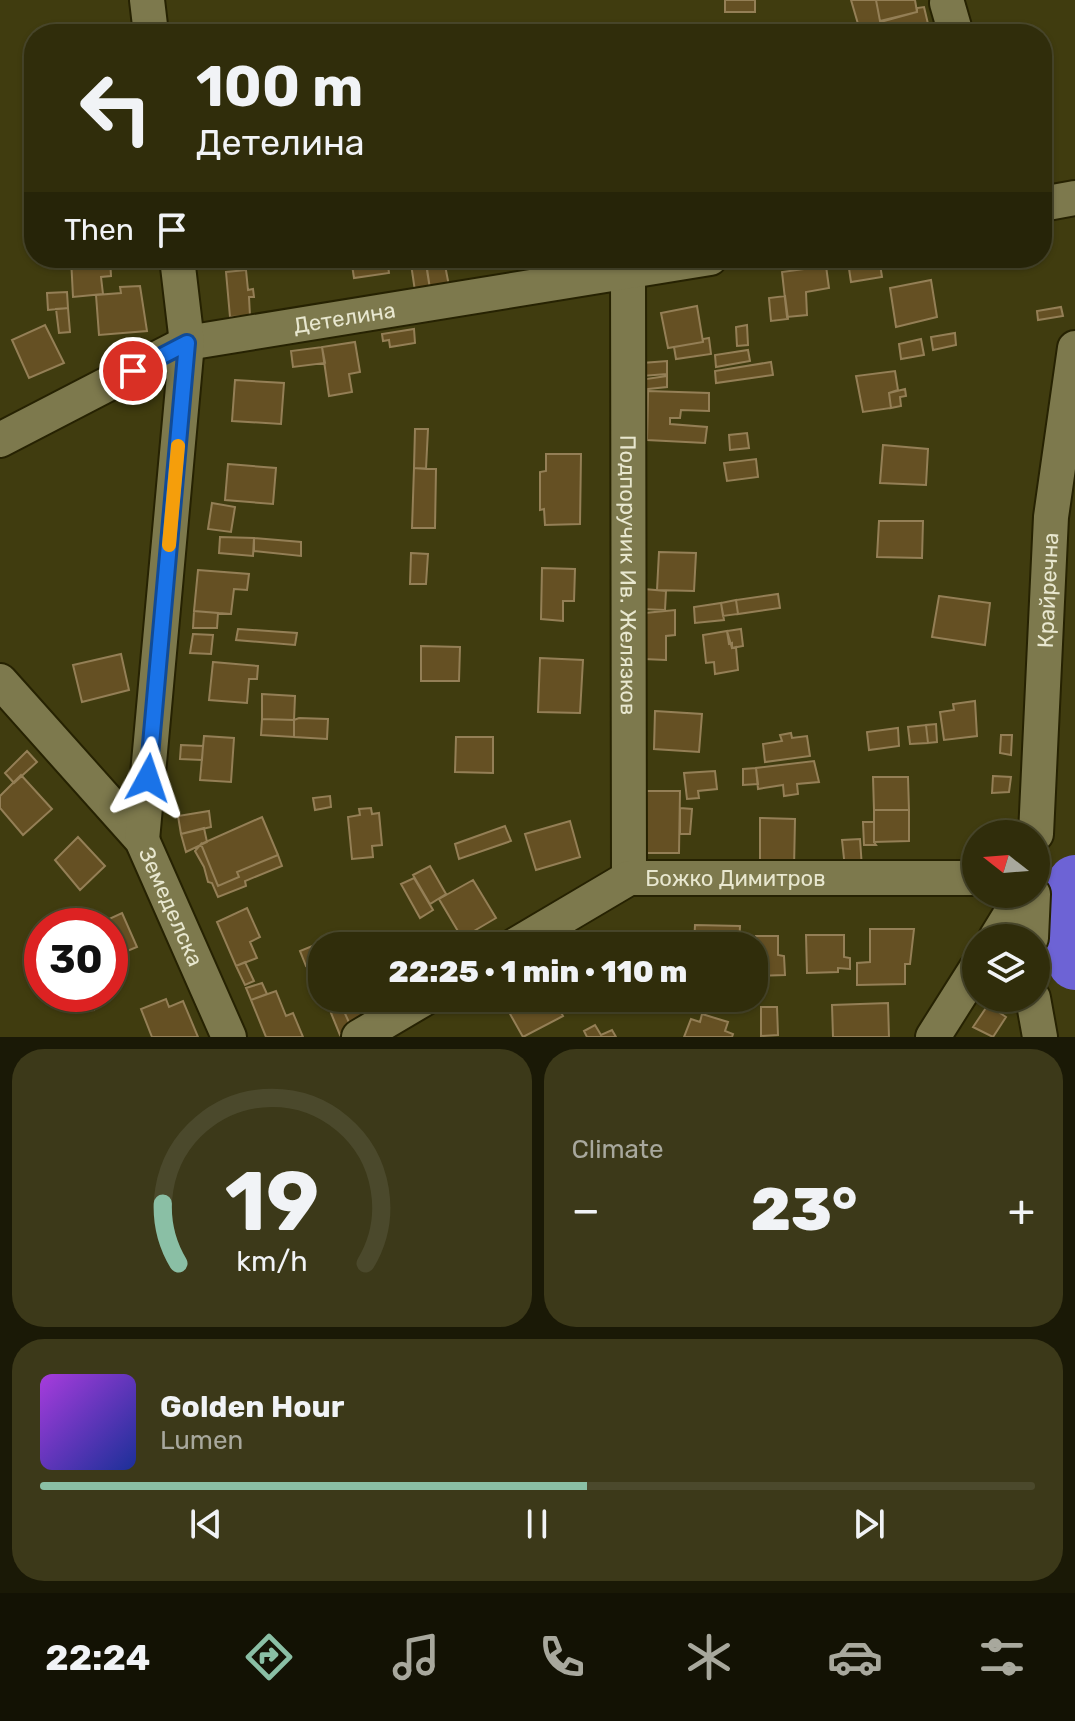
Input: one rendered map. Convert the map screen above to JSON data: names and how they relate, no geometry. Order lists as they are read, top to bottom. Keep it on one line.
{"streets":{"street":["Детелина","Подпоручик Ив. Желязков","Крайречна","Божко Димитров","Земеделска"]},"crossings":[["Детелина","Подпоручик Ив. Желязков"],["Подпоручик Ив. Желязков","Божко Димитров"]],"north":"left","page":{"turn":["100 m","Детелина"],"then":"Then","limit":"30","trip":"22:25 · 1 min · 110 m","tile":"Climate","heat":["−","23°","+"],"song":["Golden Hour","Lumen"],"tabs":"22:24","gauge":["19","km/h"]}}
